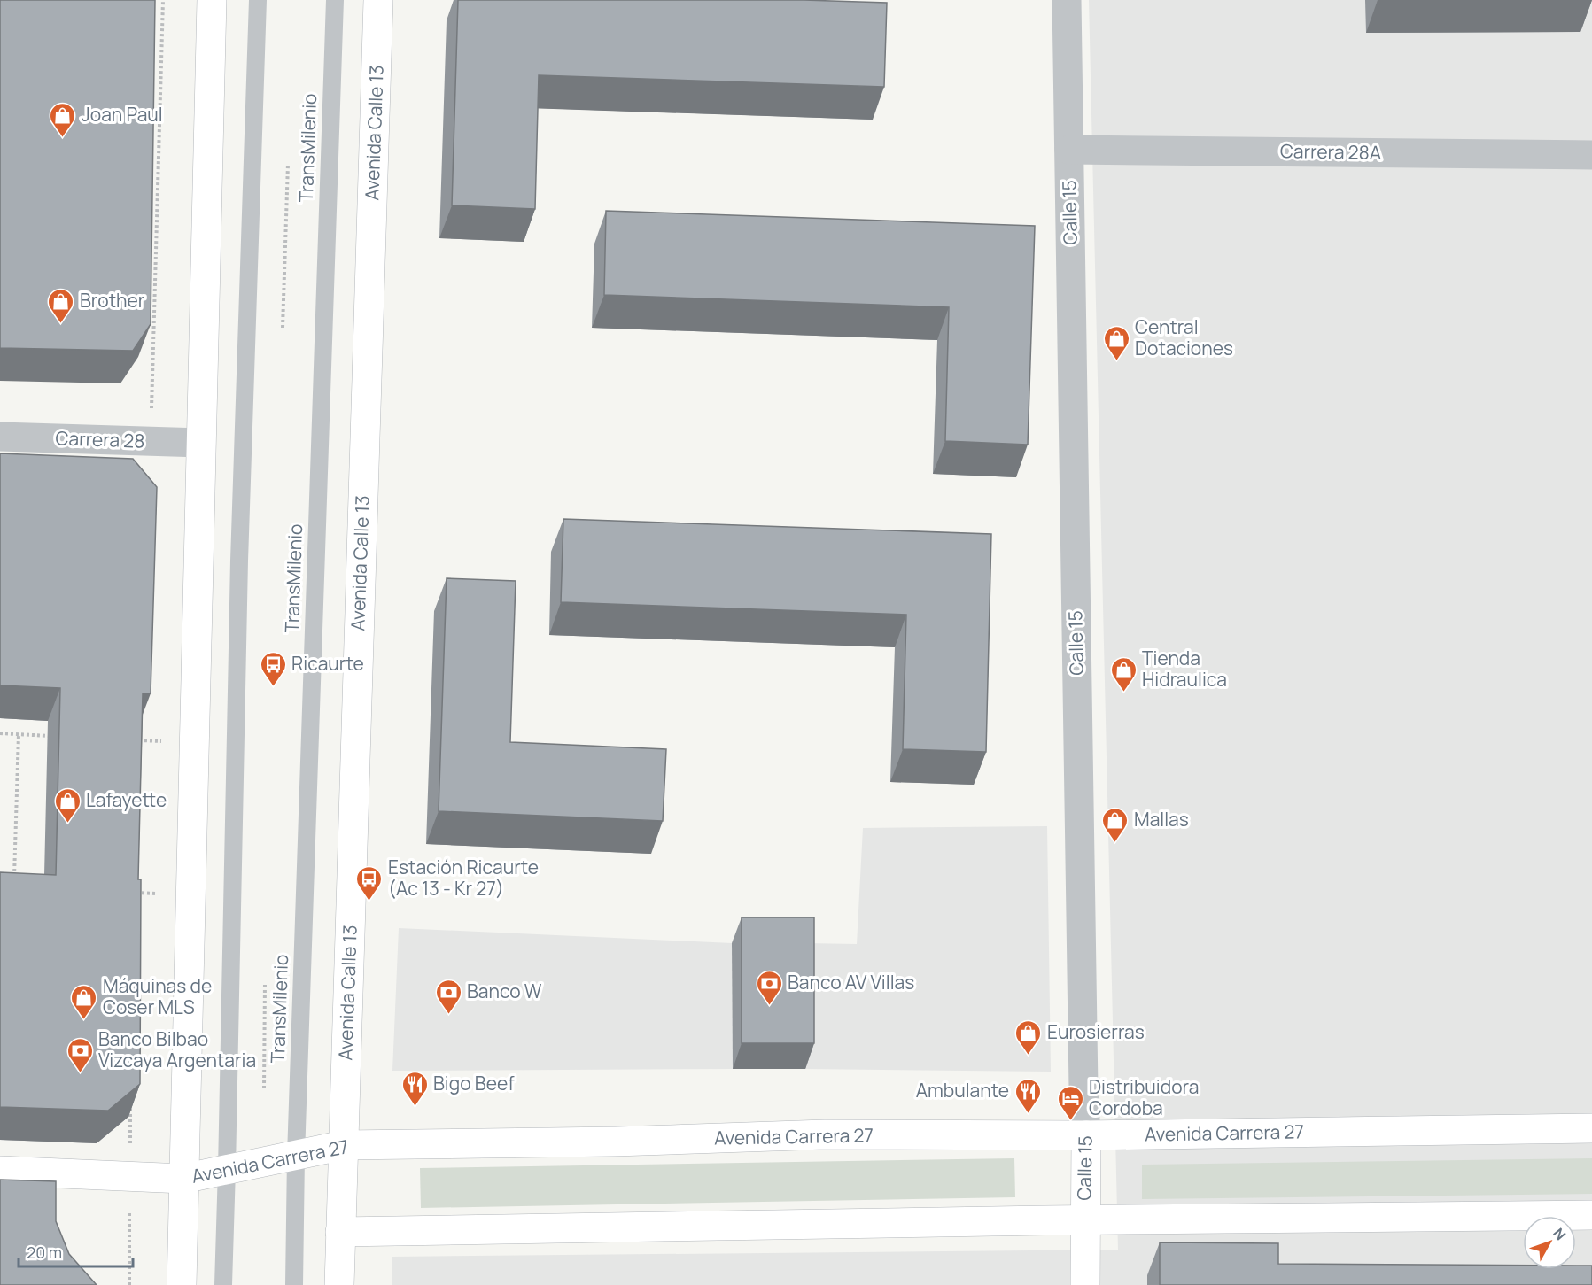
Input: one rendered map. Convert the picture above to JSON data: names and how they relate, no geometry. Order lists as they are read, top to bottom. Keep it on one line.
{"streets":{"main road":["Avenida Calle 13","Calle 15","Avenida Carrera 27"],"street":["Carrera 28A","Carrera 28"],"lane":["TransMilenio"]},"crossings":[["Avenida Calle 13","Avenida Carrera 27"],["TransMilenio","Avenida Carrera 27"],["Carrera 28A","Calle 15"],["Calle 15","Avenida Carrera 27"]],"places":{"shop":["Joan Paul","Brother","Central Dotaciones","Tienda Hidraulica","Lafayette","Mallas","Máquinas de Coser MLS","Eurosierras"],"bus stop":["Ricaurte","Estación Ricaurte (Ac 13 - Kr 27)"],"bank":["Banco AV Villas","Banco W","Banco Bilbao Vizcaya Argentaria"],"restaurant":["Bigo Beef","Ambulante"],"hotel":["Distribuidora Cordoba"]},"scale_bar":"20 m","north":"top right"}
